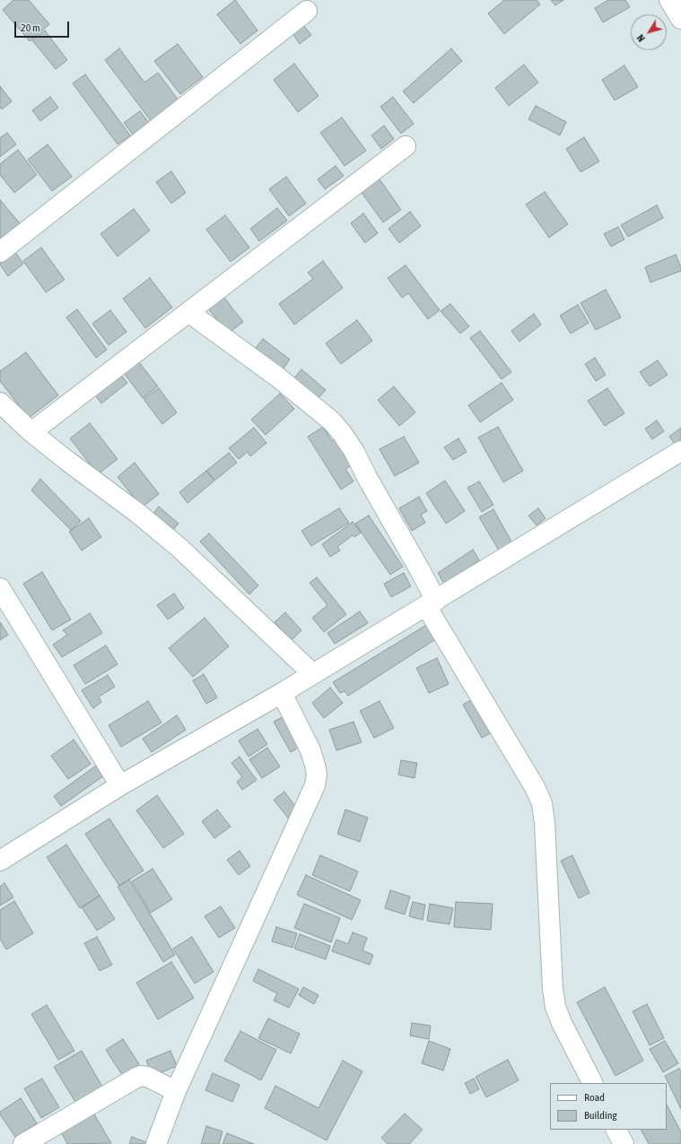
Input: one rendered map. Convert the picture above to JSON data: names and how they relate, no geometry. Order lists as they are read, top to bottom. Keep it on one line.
{"legend":["Road","Building"],"scale_bar":"20 m","north":"bottom left"}
